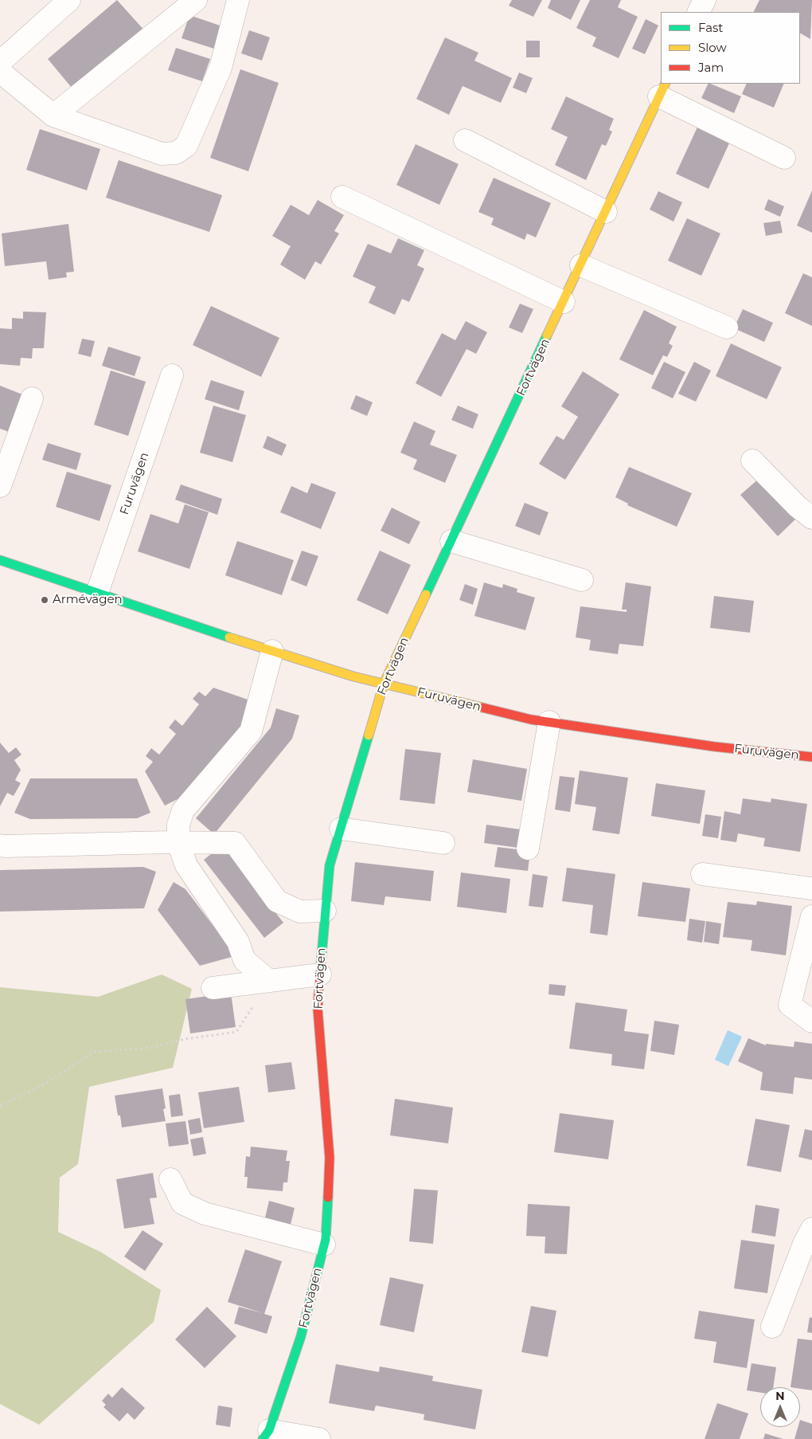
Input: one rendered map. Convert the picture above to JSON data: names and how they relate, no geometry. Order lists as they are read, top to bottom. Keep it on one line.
{"streets":{"street":["Fortvägen","Furuvägen"]},"crossings":[["Fortvägen","Furuvägen"]],"places":["Armévägen"],"legend":["Fast","Slow","Jam"],"north":"top"}
